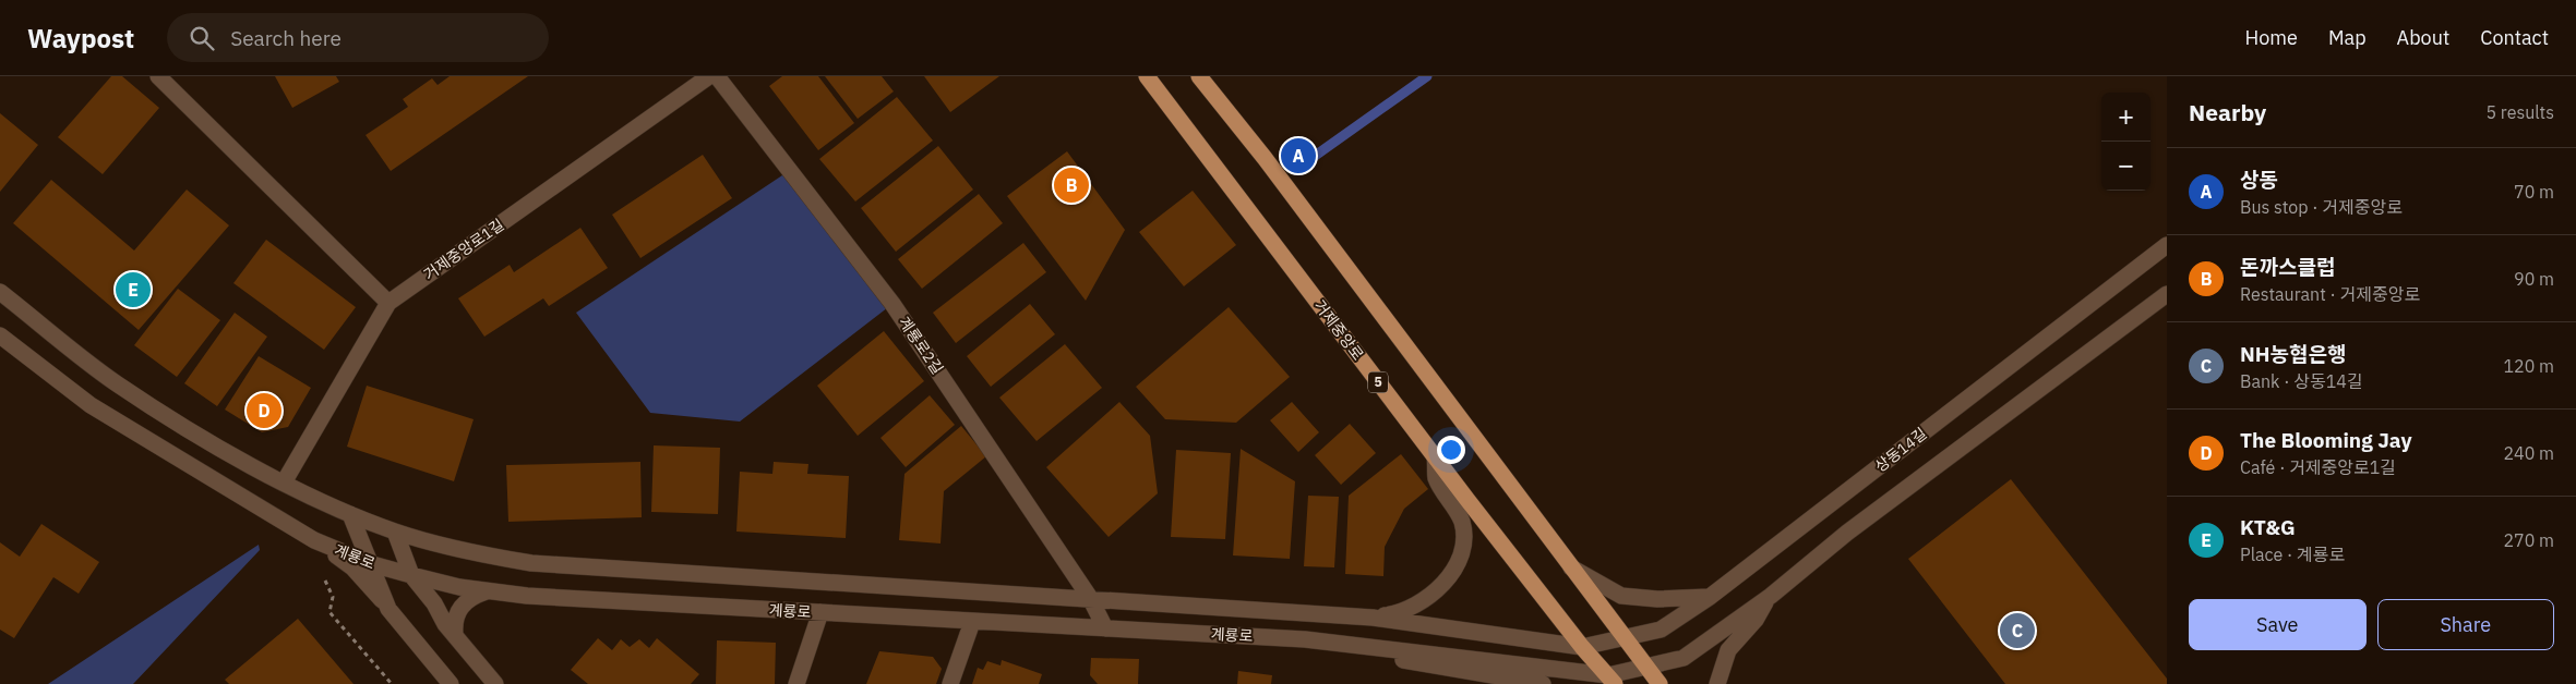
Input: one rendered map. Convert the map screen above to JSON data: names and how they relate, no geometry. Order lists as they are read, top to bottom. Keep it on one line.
{"streets":{"main road":["거제중앙로","5"],"street":["거제중앙로1길","계룡로2길","상동14길","계룡로"]},"crossings":[["거제중앙로1길","계룡로"],["거제중앙로","계룡로"],["계룡로2길","계룡로"],["상동14길","계룡로"]],"page":{"header":"Waypost","search":"Search here","nav":["Home","Map","About","Contact"],"heading":["Nearby","5 results"],"map_buttons":["+","−"],"pins":["A","B","E","D","C"],"list":[{"mark":"A","name":"상동","note":"Bus stop · 거제중앙로","value":"70 m"},{"mark":"B","name":"돈까스클럽","note":"Restaurant · 거제중앙로","value":"90 m"},{"mark":"C","name":"NH농협은행","note":"Bank · 상동14길","value":"120 m"},{"mark":"D","name":"The Blooming Jay","note":"Café · 거제중앙로1길","value":"240 m"},{"mark":"E","name":"KT&G","note":"Place · 계룡로","value":"270 m"}],"buttons":["Save","Share"]}}
